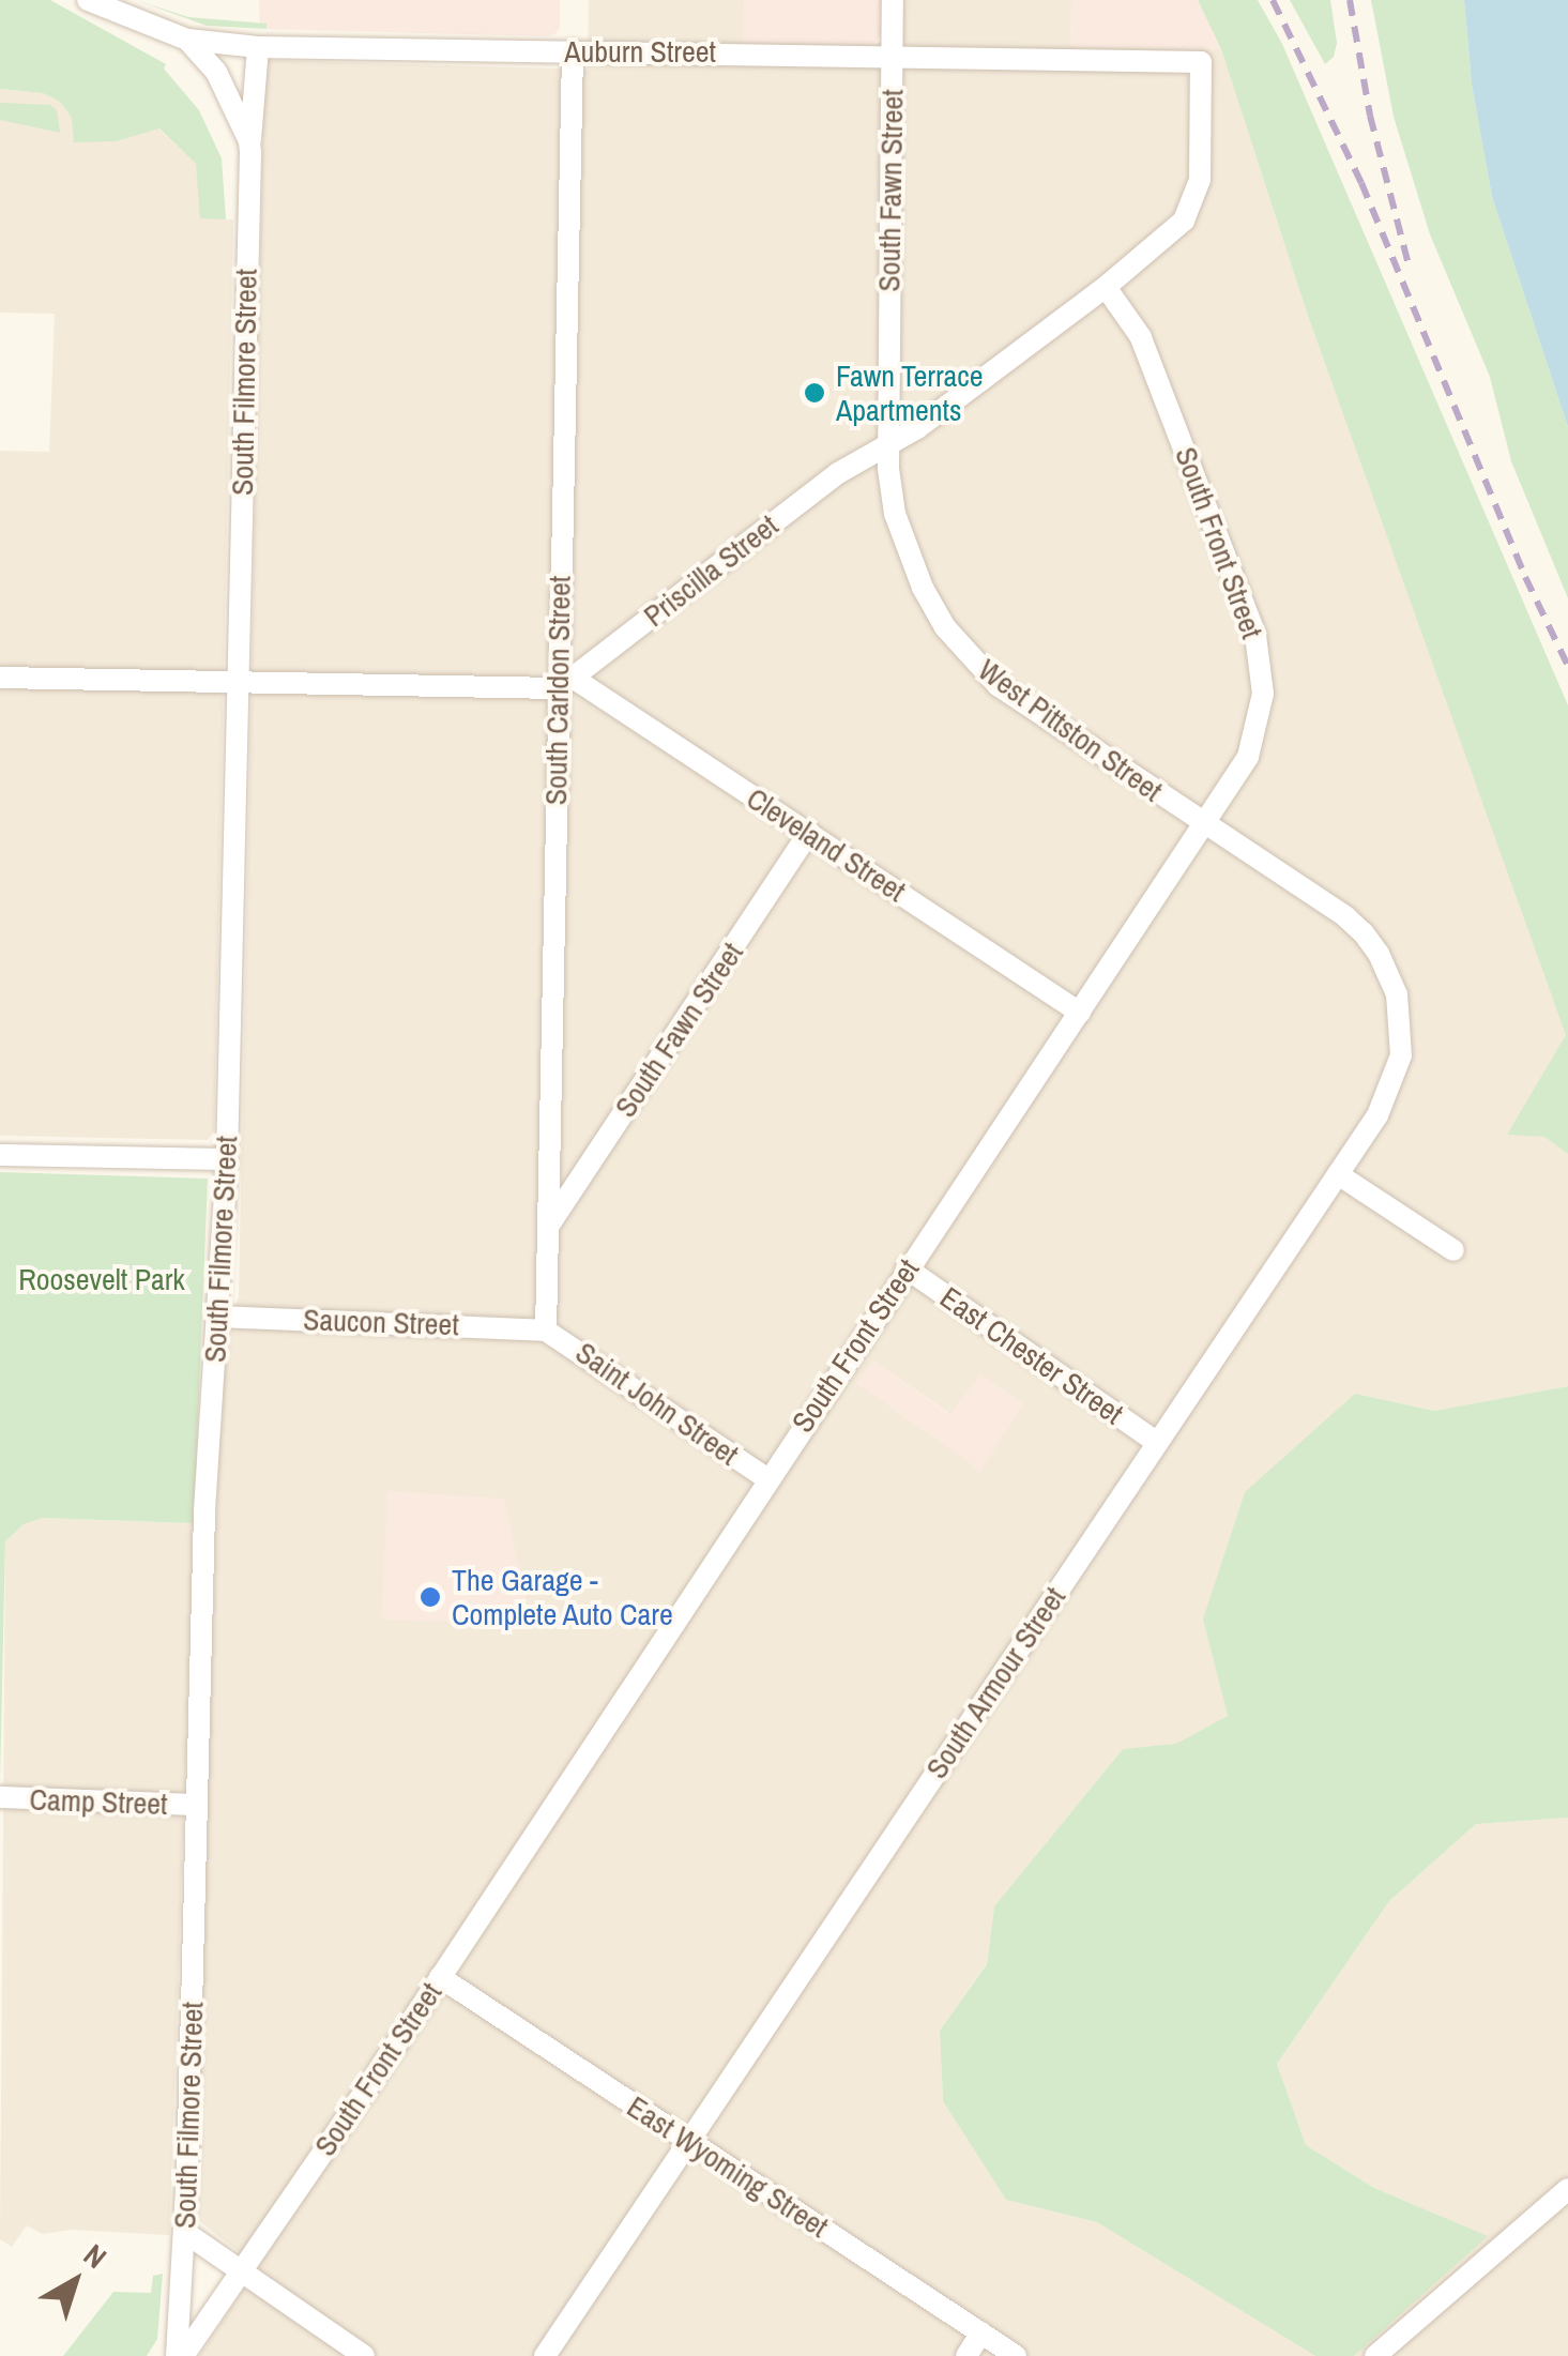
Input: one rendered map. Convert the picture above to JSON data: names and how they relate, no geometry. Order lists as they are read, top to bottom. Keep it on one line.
{"streets":{"street":["Auburn Street","South Fawn Street","South Filmore Street","South Front Street","Priscilla Street","South Carldon Street","West Pittston Street","Cleveland Street","Saucon Street","East Chester Street","Saint John Street","South Armour Street","Camp Street","East Wyoming Street"]},"crossings":[["Auburn Street","South Fawn Street"],["Auburn Street","South Filmore Street"],["Auburn Street","Priscilla Street"],["Auburn Street","South Carldon Street"],["South Fawn Street","Priscilla Street"],["South Fawn Street","South Carldon Street"],["South Fawn Street","West Pittston Street"],["South Fawn Street","Cleveland Street"],["South Filmore Street","South Front Street"],["South Filmore Street","Saucon Street"],["South Filmore Street","Camp Street"],["South Front Street","Priscilla Street"],["South Front Street","West Pittston Street"],["South Front Street","Cleveland Street"],["South Front Street","East Chester Street"],["South Front Street","Saint John Street"],["South Front Street","East Wyoming Street"],["Priscilla Street","South Carldon Street"],["Priscilla Street","West Pittston Street"],["Priscilla Street","Cleveland Street"],["South Carldon Street","Cleveland Street"],["South Carldon Street","Saucon Street"],["South Carldon Street","Saint John Street"],["West Pittston Street","South Armour Street"],["Saucon Street","Saint John Street"],["East Chester Street","South Armour Street"],["South Armour Street","East Wyoming Street"]],"parks":["Roosevelt Park"],"places":["Fawn Terrace Apartments","The Garage - Complete Auto Care"],"north":"top right"}
